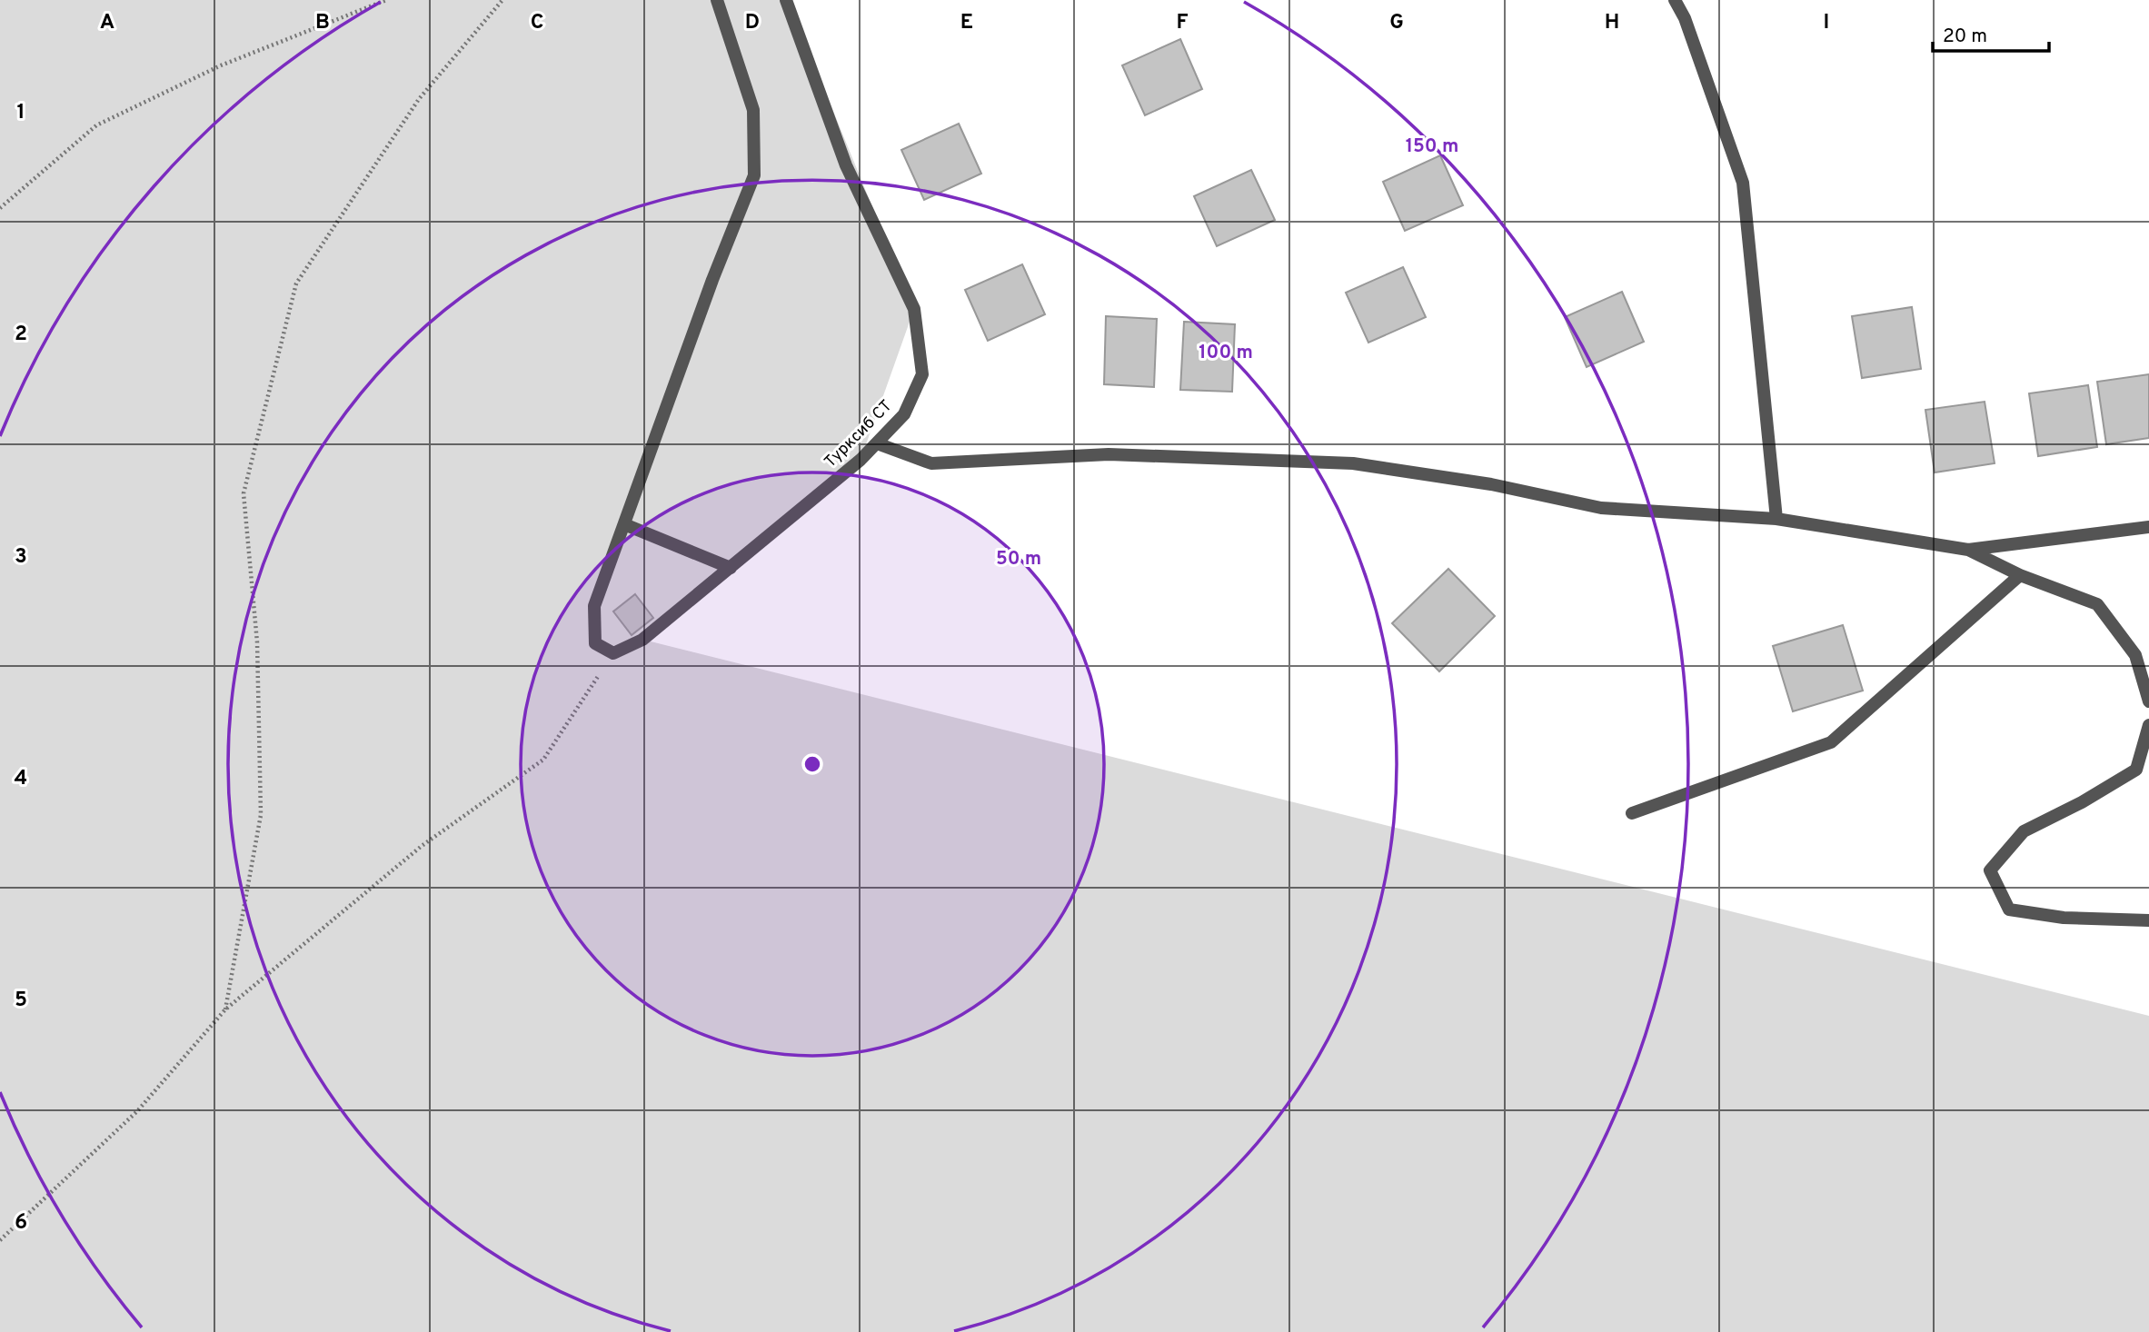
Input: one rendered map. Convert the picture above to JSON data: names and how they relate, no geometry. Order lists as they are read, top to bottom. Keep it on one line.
{"streets":{"lane":["Турксиб СТ"]},"scale_bar":"20 m","grid":{"columns":["A","B","C","D","E","F","G","H","I"],"rows":["1","2","3","4","5","6"]},"rings":["150 m","100 m","50 m"]}
